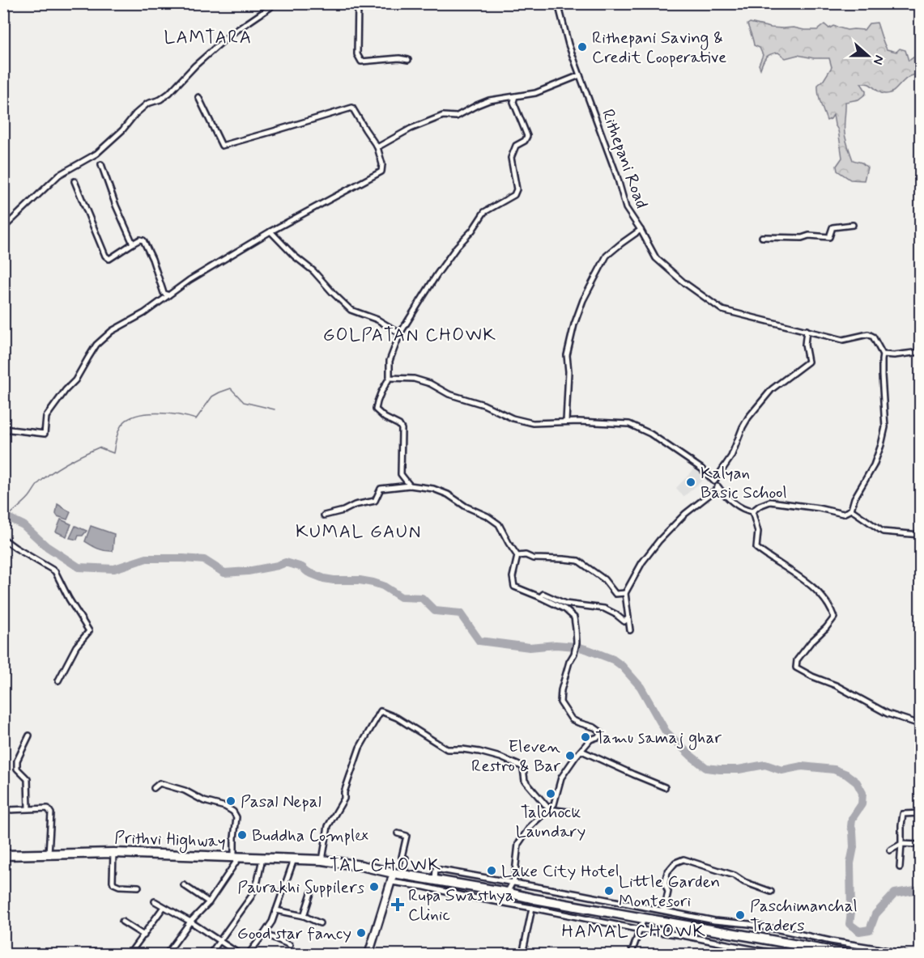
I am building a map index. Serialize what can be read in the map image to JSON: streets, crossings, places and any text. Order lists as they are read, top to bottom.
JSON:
{
  "streets": {
    "highway": ["Prithvi Highway"],
    "street": ["Rithepani Road"]
  },
  "districts": [
    "LAMTARA",
    "GOLPATAN CHOWK",
    "KUMAL GAUN",
    "TAL CHOWK",
    "HAMAL CHOWK"
  ],
  "places": {
    "other": [
      "Rithepani Saving & Credit Cooperative",
      "Kalyan Basic School",
      "Tamu samaj ghar",
      "Eleven Restro & Bar",
      "Talchock Laundary",
      "Pasal Nepal",
      "Buddha Complex",
      "Lake City Hotel",
      "Paurakhi Suppilers",
      "Little Garden Montesori",
      "Paschimanchal Traders",
      "Good star fancy"
    ],
    "health": ["Rupa Swasthya Clinic"]
  },
  "north": "right"
}
